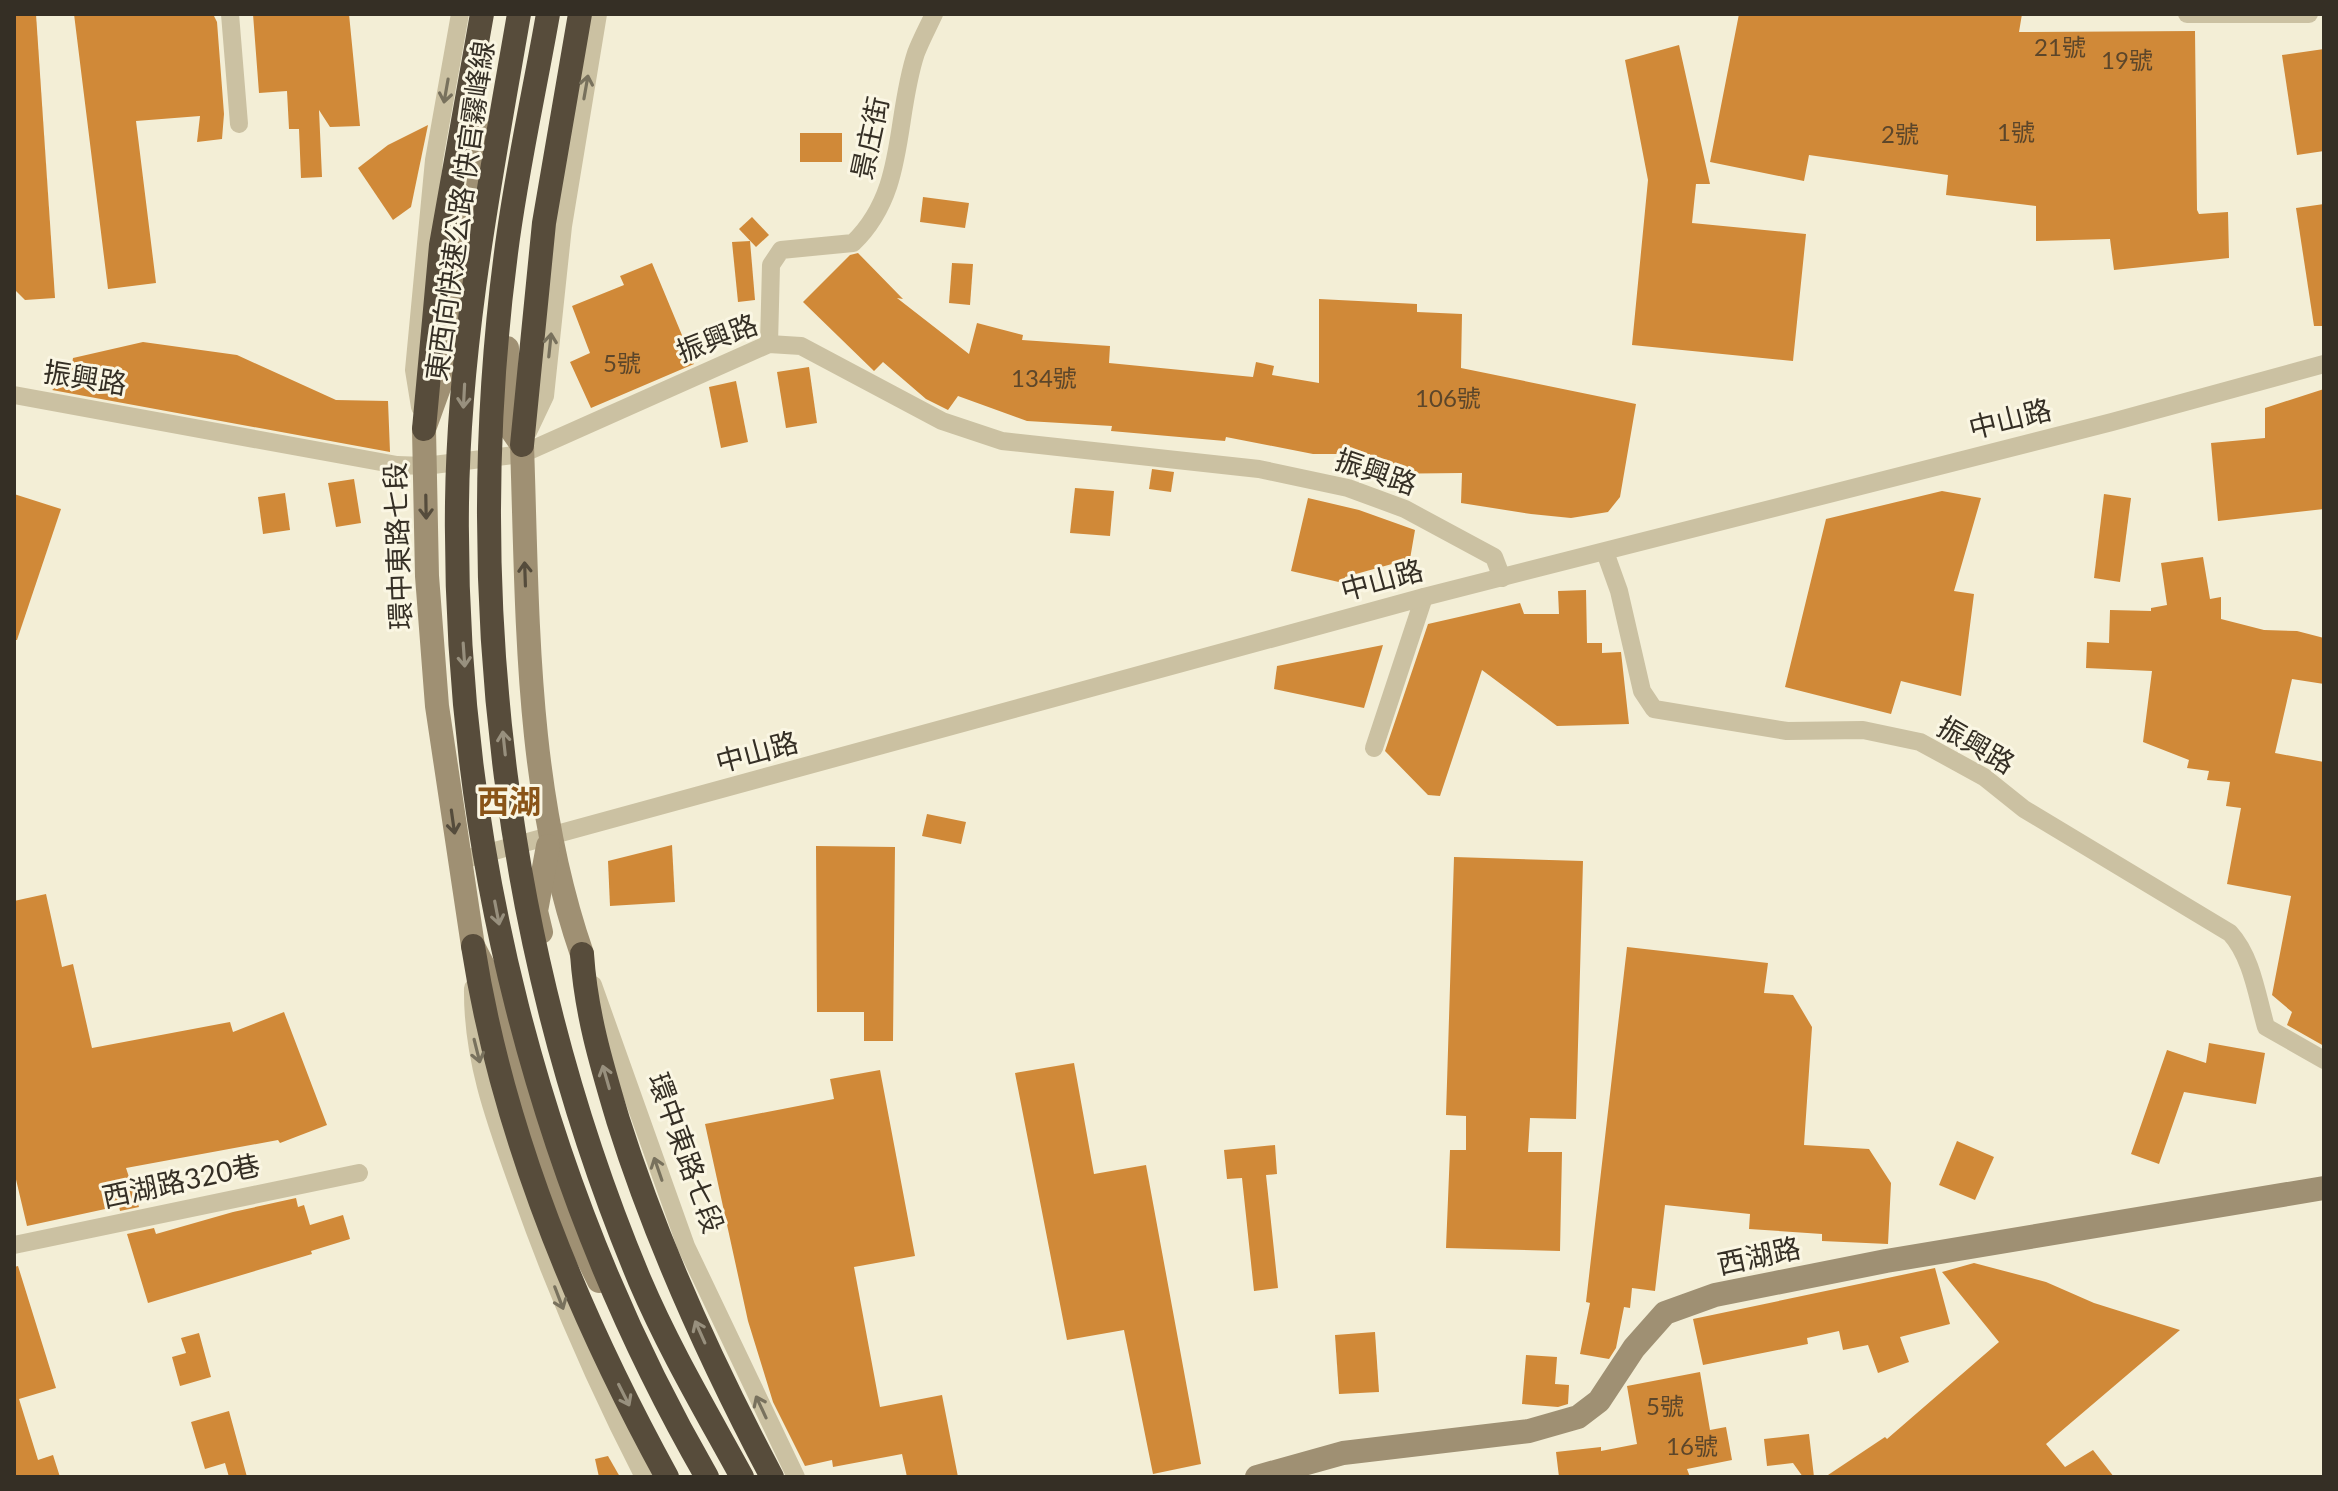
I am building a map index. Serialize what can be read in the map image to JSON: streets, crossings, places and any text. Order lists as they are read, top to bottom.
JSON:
{
  "streets": {
    "highway": ["東西向快速公路 快官霧峰線"],
    "street": [
      "景庄街",
      "振興路",
      "中山路",
      "環中東路七段",
      "西湖路320巷",
      "西湖路"
    ]
  },
  "crossings": [
    ["景庄街", "振興路"],
    ["振興路", "中山路"],
    ["振興路", "環中東路七段"],
    ["中山路", "環中東路七段"]
  ],
  "districts": ["西湖"],
  "house_numbers": [
    "21號",
    "19號",
    "1號",
    "2號",
    "5號",
    "134號",
    "106號",
    "5號",
    "16號"
  ]
}
